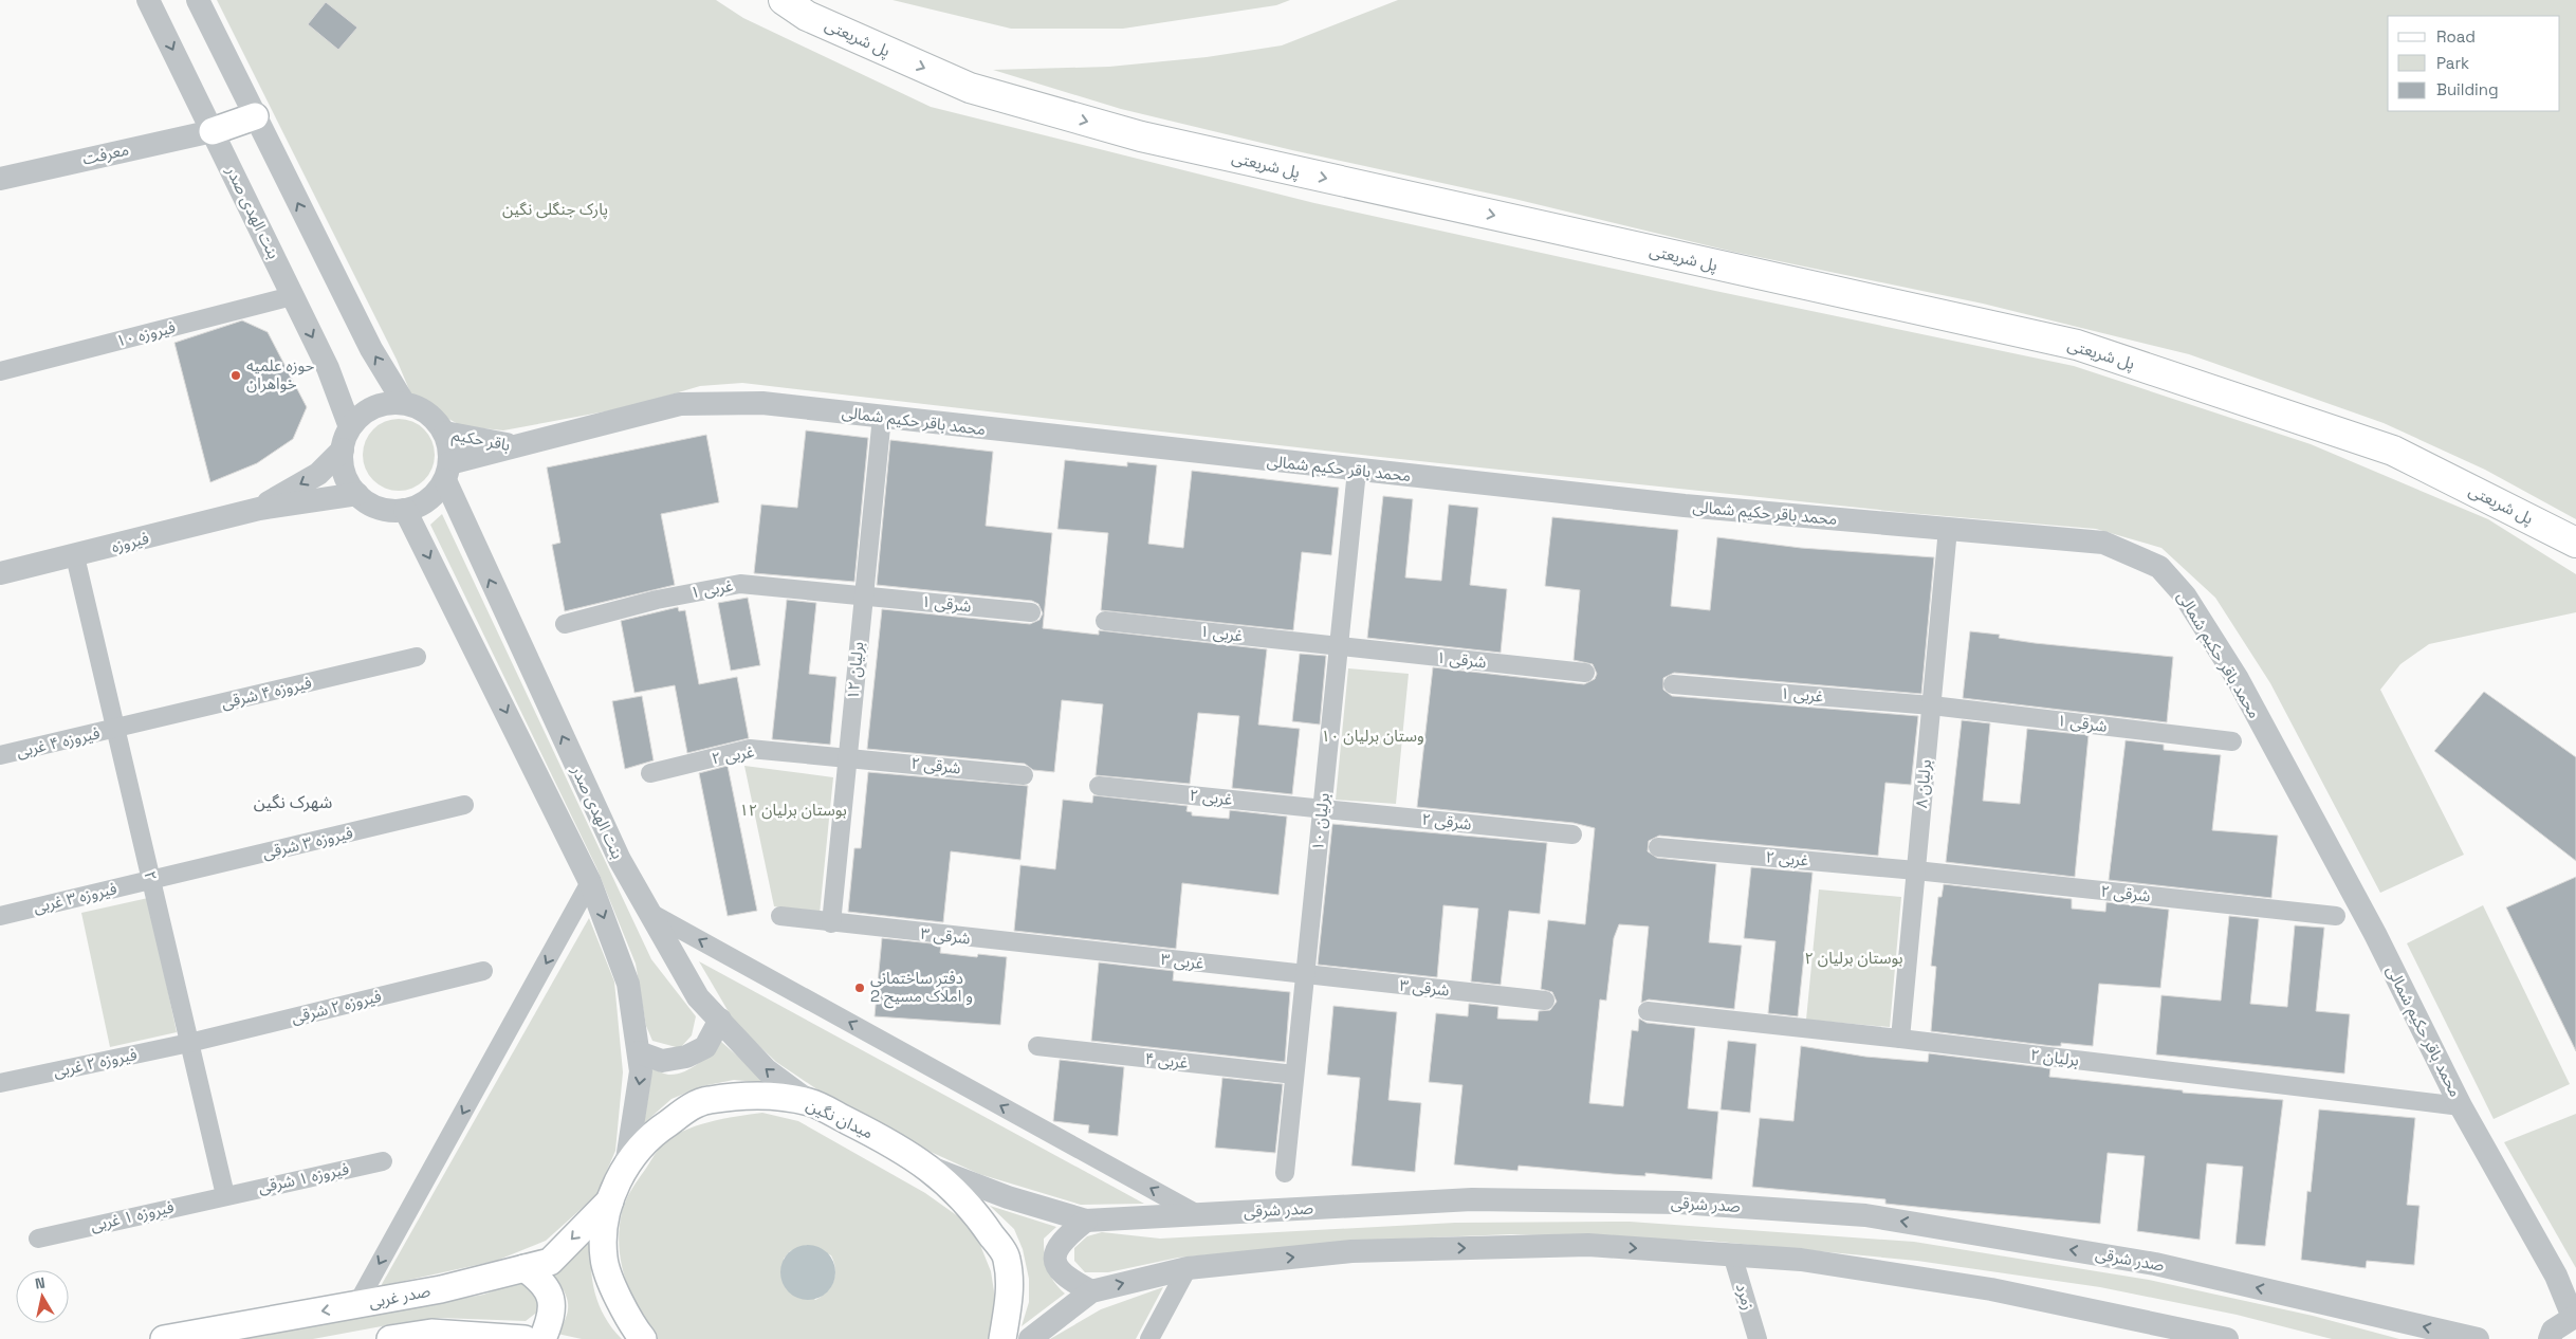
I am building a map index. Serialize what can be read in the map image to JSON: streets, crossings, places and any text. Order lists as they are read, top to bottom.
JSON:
{
  "streets": {
    "main road": ["پل شریعتی", "میدان نگین", "صدر غربی"],
    "street": [
      "معرفت",
      "بنت الهدی صدر",
      "فیروزه ۱۰",
      "محمد باقر حکیم شمالی",
      "باقر حکیم",
      "فیروزه",
      "۱ غربی",
      "۱ شرقی",
      "برلیان ۱۲",
      "فیروزه ۴ شرقی",
      "فیروزه ۴ غربی",
      "۲ غربی",
      "۲ شرقی",
      "برلیان ۸",
      "برلیان ۱۰",
      "فیروزه ۳ شرقی",
      "۲",
      "فیروزه ۳ غربی",
      "۳ شرقی",
      "۳ غربی",
      "فیروزه ۲ شرقی",
      "برلیان ۲",
      "۴ غربی",
      "فیروزه ۲ غربی",
      "فیروزه ۱ شرقی",
      "صدر شرقی",
      "فیروزه ۱ غربی",
      "زمرد"
    ]
  },
  "crossings": [
    ["معرفت", "بنت الهدی صدر"],
    ["بنت الهدی صدر", "فیروزه ۱۰"],
    ["بنت الهدی صدر", "باقر حکیم"],
    ["بنت الهدی صدر", "میدان نگین"],
    ["محمد باقر حکیم شمالی", "باقر حکیم"],
    ["محمد باقر حکیم شمالی", "برلیان ۱۲"],
    ["محمد باقر حکیم شمالی", "برلیان ۸"],
    ["محمد باقر حکیم شمالی", "برلیان ۱۰"],
    ["محمد باقر حکیم شمالی", "برلیان ۲"],
    ["فیروزه", "۲"],
    ["۱ غربی", "۱ شرقی"],
    ["۱ غربی", "برلیان ۱۲"],
    ["۱ غربی", "برلیان ۸"],
    ["۱ غربی", "برلیان ۱۰"],
    ["۱ شرقی", "برلیان ۱۲"],
    ["۱ شرقی", "برلیان ۸"],
    ["۱ شرقی", "برلیان ۱۰"],
    ["برلیان ۱۲", "۲ غربی"],
    ["برلیان ۱۲", "۲ شرقی"],
    ["برلیان ۱۲", "۳ شرقی"],
    ["فیروزه ۴ شرقی", "فیروزه ۴ غربی"],
    ["فیروزه ۴ شرقی", "۲"],
    ["فیروزه ۴ غربی", "۲"],
    ["۲ غربی", "۲ شرقی"],
    ["۲ غربی", "برلیان ۸"],
    ["۲ غربی", "برلیان ۱۰"],
    ["۲ شرقی", "برلیان ۸"],
    ["۲ شرقی", "برلیان ۱۰"],
    ["برلیان ۸", "برلیان ۲"],
    ["برلیان ۱۰", "۳ شرقی"],
    ["برلیان ۱۰", "۳ غربی"],
    ["برلیان ۱۰", "۴ غربی"],
    ["فیروزه ۳ شرقی", "۲"],
    ["فیروزه ۳ شرقی", "فیروزه ۳ غربی"],
    ["۲", "فیروزه ۳ غربی"],
    ["۲", "فیروزه ۲ شرقی"],
    ["۲", "فیروزه ۲ غربی"],
    ["۲", "فیروزه ۱ شرقی"],
    ["۲", "فیروزه ۱ غربی"],
    ["۳ شرقی", "۳ غربی"],
    ["فیروزه ۲ شرقی", "فیروزه ۲ غربی"],
    ["میدان نگین", "صدر شرقی"],
    ["میدان نگین", "صدر غربی"],
    ["فیروزه ۱ شرقی", "فیروزه ۱ غربی"]
  ],
  "one_way": ["پل شریعتی", "صدر غربی"],
  "districts": ["شهرک نگین"],
  "parks": [
    "پارک جنگلی نگین",
    "وستان برلیان ۱۰",
    "بوستان برلیان ۱۲",
    "بوستان برلیان ۲"
  ],
  "places": ["حوزه علمیه خواهران", "دفتر ساختمانی و املاک مسیح 2"],
  "legend": ["Road", "Park", "Building"],
  "north": "top"
}
